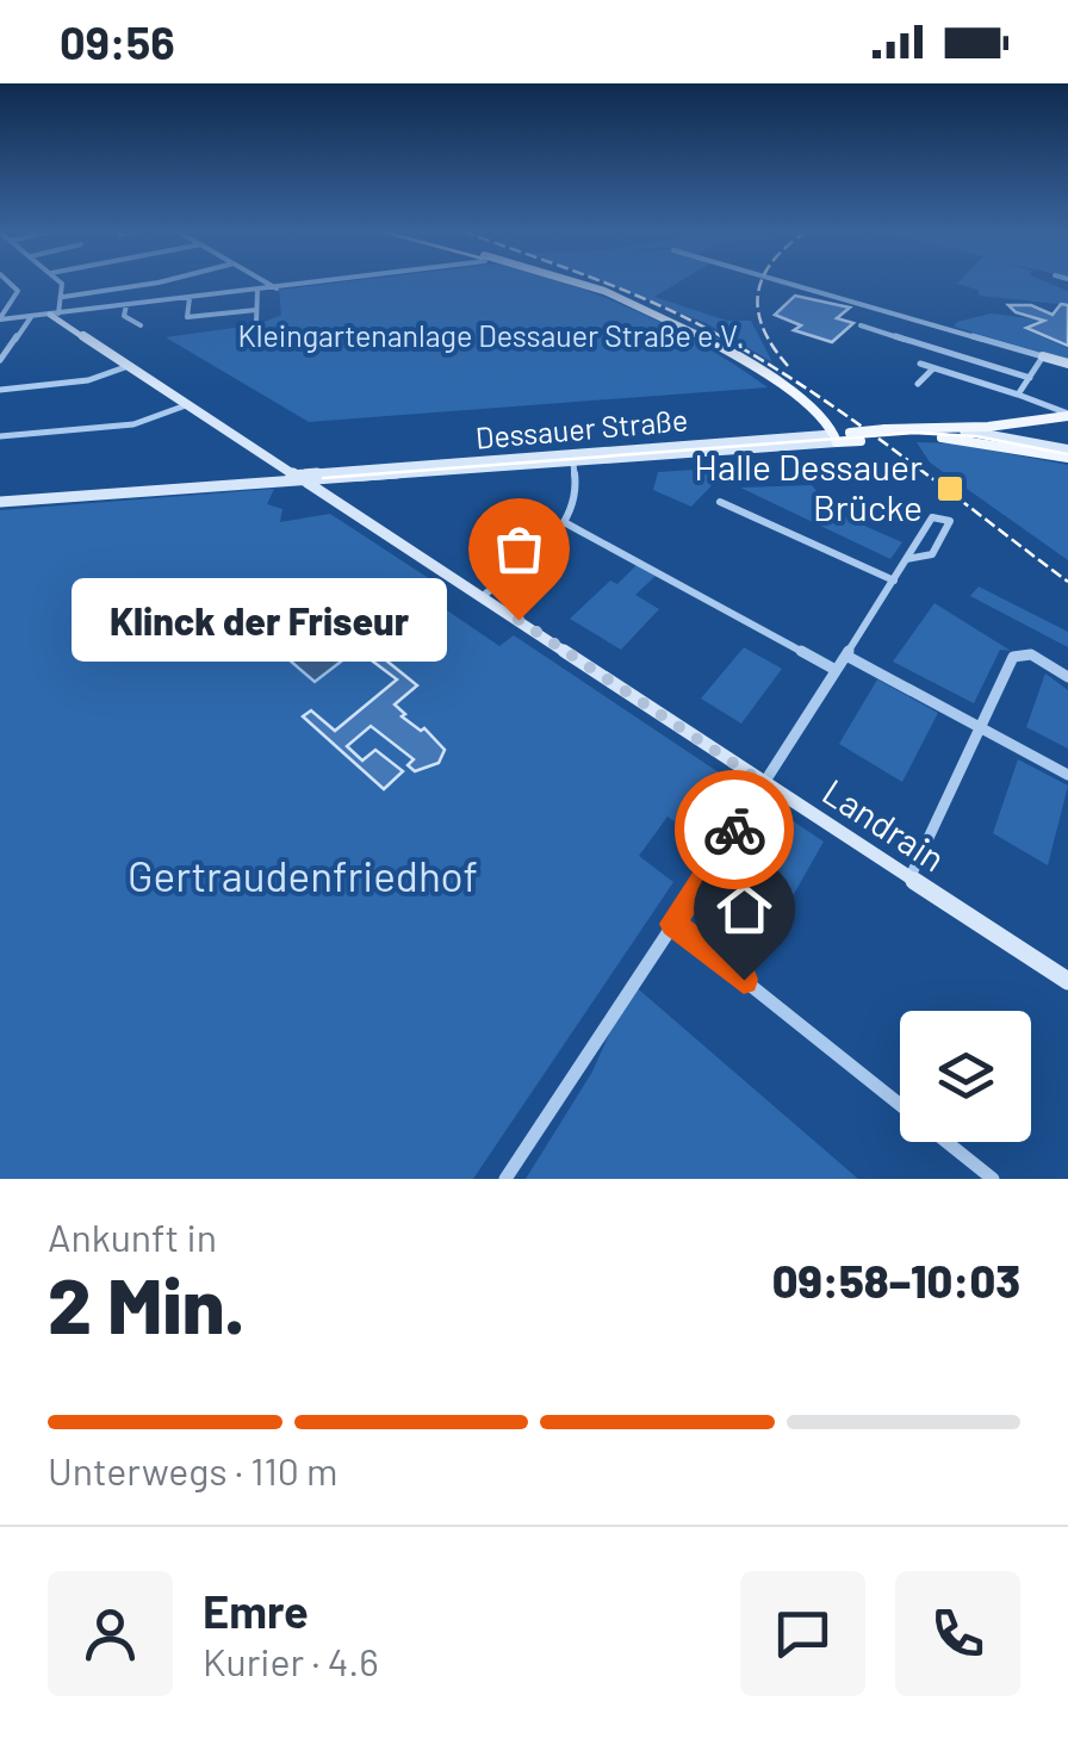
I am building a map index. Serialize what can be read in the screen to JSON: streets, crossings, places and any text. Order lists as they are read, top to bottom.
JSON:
{
  "streets": {
    "main road": ["Dessauer Straße", "Landrain"]
  },
  "crossings": [
    ["Dessauer Straße", "Landrain"]
  ],
  "parks": ["Kleingartenanlage Dessauer Straße e.V.", "Gertraudenfriedhof"],
  "places": {
    "transit": ["Halle Dessauer Brücke"],
    "other": ["Klinck der Friseur"]
  },
  "page": {
    "status": "09:56",
    "bubble": "Klinck der Friseur",
    "heading": ["2 Min.", "Ankunft in", "09:58–10:03"],
    "panel": ["Emre", "Kurier · 4.6"],
    "bar": "Unterwegs · 110 m"
  }
}
